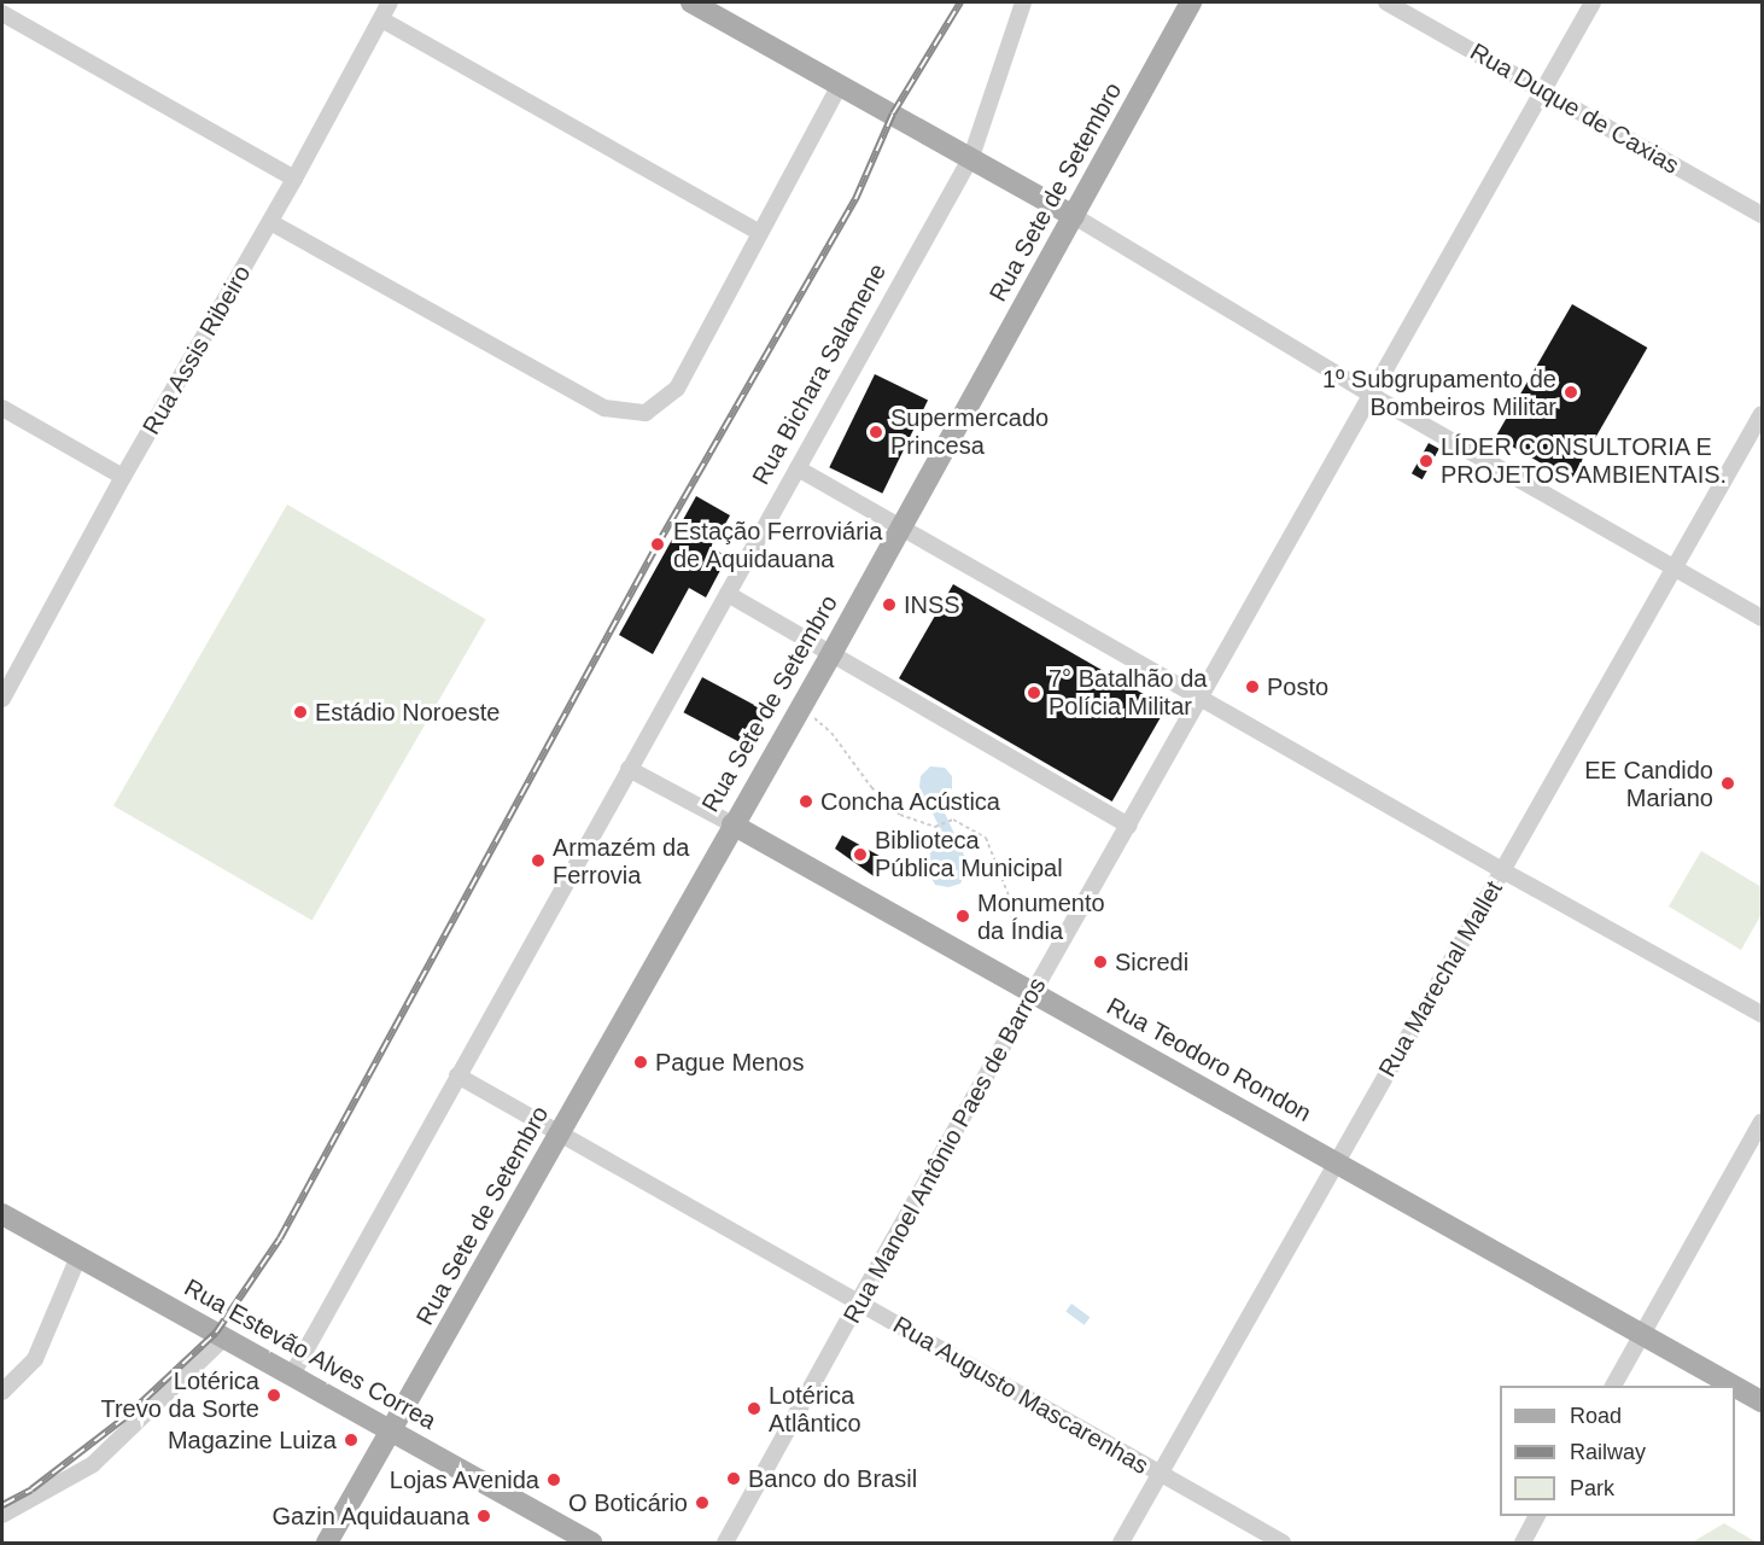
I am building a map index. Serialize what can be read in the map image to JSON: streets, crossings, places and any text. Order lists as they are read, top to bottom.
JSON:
{
  "streets": {
    "main road": ["Rua Sete de Setembro", "Rua Teodoro Rondon", "Rua Estevão Alves Correa"],
    "street": [
      "Rua Duque de Caxias",
      "Rua Assis Ribeiro",
      "Rua Bichara Salamene",
      "Rua Marechal Mallet",
      "Rua Manoel Antônio Paes de Barros",
      "Rua Augusto Mascarenhas"
    ]
  },
  "crossings": [
    ["Rua Duque de Caxias", "Rua Manoel Antônio Paes de Barros"],
    ["Rua Sete de Setembro", "Rua Teodoro Rondon"],
    ["Rua Sete de Setembro", "Rua Estevão Alves Correa"],
    ["Rua Sete de Setembro", "Rua Augusto Mascarenhas"],
    ["Rua Bichara Salamene", "Rua Teodoro Rondon"],
    ["Rua Bichara Salamene", "Rua Estevão Alves Correa"],
    ["Rua Bichara Salamene", "Rua Augusto Mascarenhas"],
    ["Rua Marechal Mallet", "Rua Teodoro Rondon"],
    ["Rua Marechal Mallet", "Rua Augusto Mascarenhas"],
    ["Rua Teodoro Rondon", "Rua Manoel Antônio Paes de Barros"],
    ["Rua Manoel Antônio Paes de Barros", "Rua Augusto Mascarenhas"]
  ],
  "places": [
    "1º Subgrupamento de Bombeiros Militar",
    "Supermercado Princesa",
    "LÍDER CONSULTORIA E PROJETOS AMBIENTAIS.",
    "Estação Ferroviária de Aquidauana",
    "INSS",
    "Posto",
    "7° Batalhão da Polícia Militar",
    "Estádio Noroeste",
    "EE Candido Mariano",
    "Concha Acústica",
    "Biblioteca Pública Municipal",
    "Armazém da Ferrovia",
    "Monumento da Índia",
    "Sicredi",
    "Pague Menos",
    "Lotérica Trevo da Sorte",
    "Lotérica Atlântico",
    "Magazine Luiza",
    "Banco do Brasil",
    "Lojas Avenida",
    "O Boticário",
    "Gazin Aquidauana"
  ],
  "legend": ["Road", "Railway", "Park"]
}
